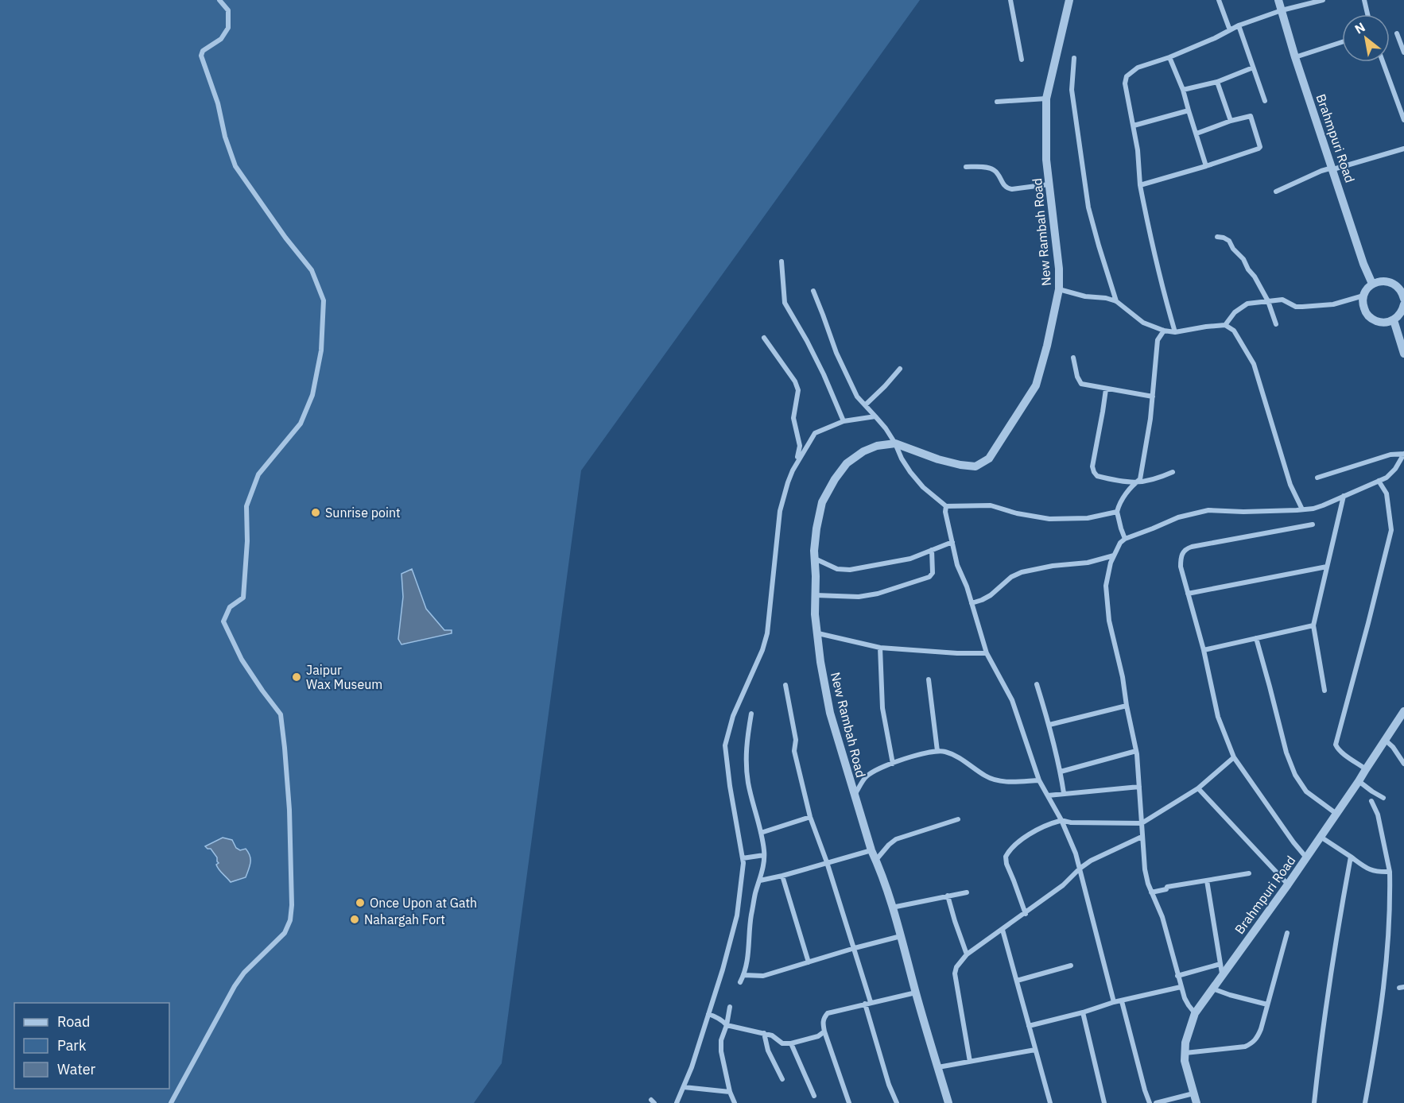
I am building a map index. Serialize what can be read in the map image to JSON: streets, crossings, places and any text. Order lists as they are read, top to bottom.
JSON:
{
  "streets": {
    "street": ["Brahmpuri Road", "New Rambah Road"]
  },
  "places": [
    "Sunrise point",
    "Jaipur Wax Museum",
    "Once Upon at Gath",
    "Nahargah Fort"
  ],
  "legend": ["Road", "Park", "Water"],
  "north": "top left"
}
